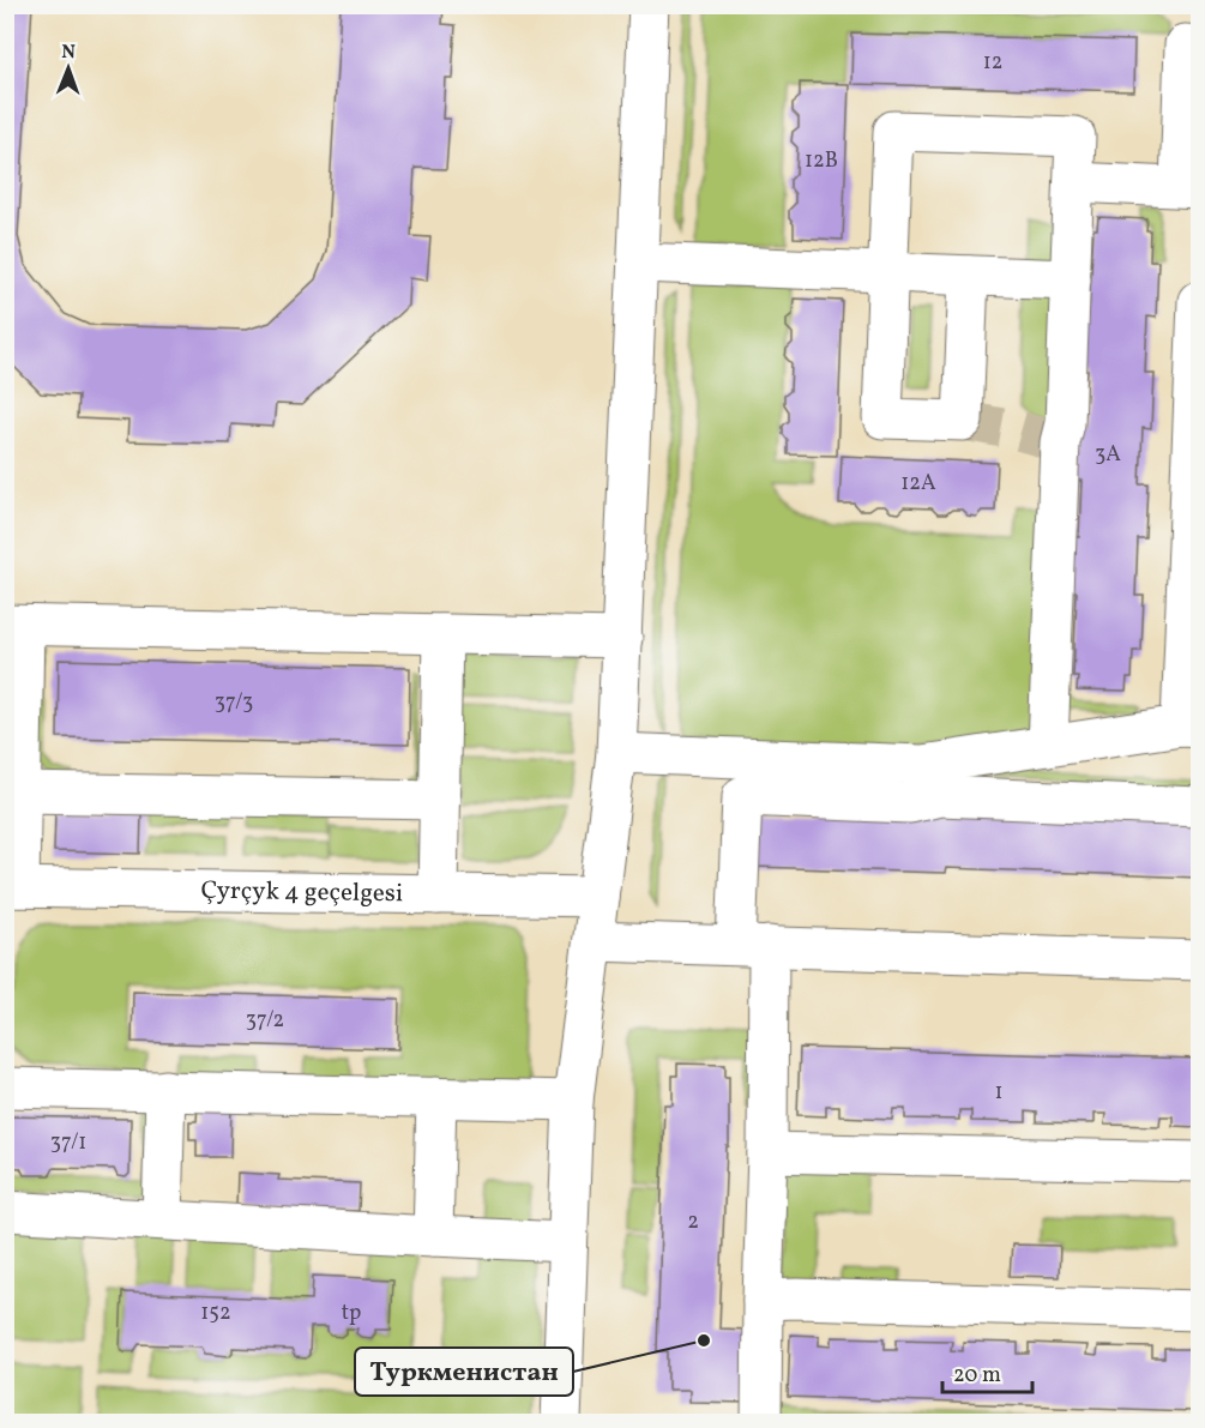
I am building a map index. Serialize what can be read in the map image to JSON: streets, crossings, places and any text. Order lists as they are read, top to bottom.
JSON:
{
  "streets": {
    "street": ["Çyrçyk 4 geçelgesi"]
  },
  "places": ["Туркменистан"],
  "house_numbers": [
    "12",
    "12B",
    "3A",
    "12A",
    "37/3",
    "37/2",
    "1",
    "37/1",
    "2",
    "152",
    "tp"
  ],
  "scale_bar": "20 m",
  "north": "top"
}
